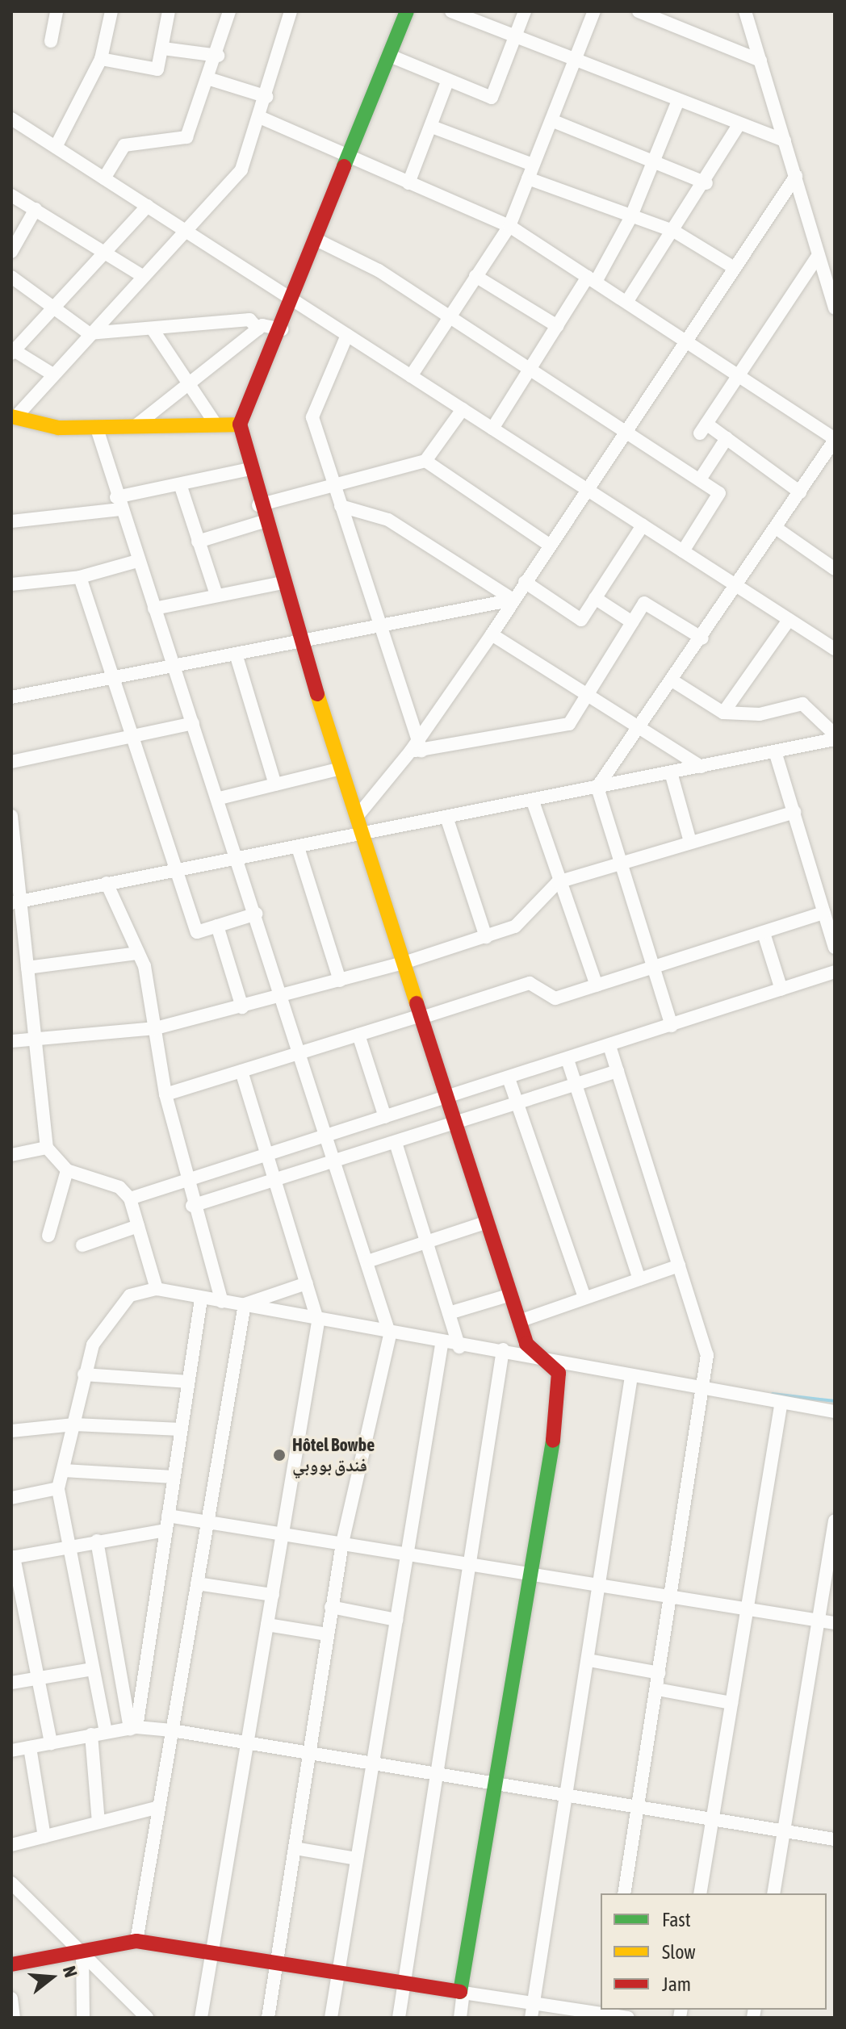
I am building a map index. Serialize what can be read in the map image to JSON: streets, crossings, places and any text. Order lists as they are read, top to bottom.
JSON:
{
  "places": ["Hôtel Bowbe فندق بووبي"],
  "legend": ["Fast", "Slow", "Jam"],
  "north": "right"
}
